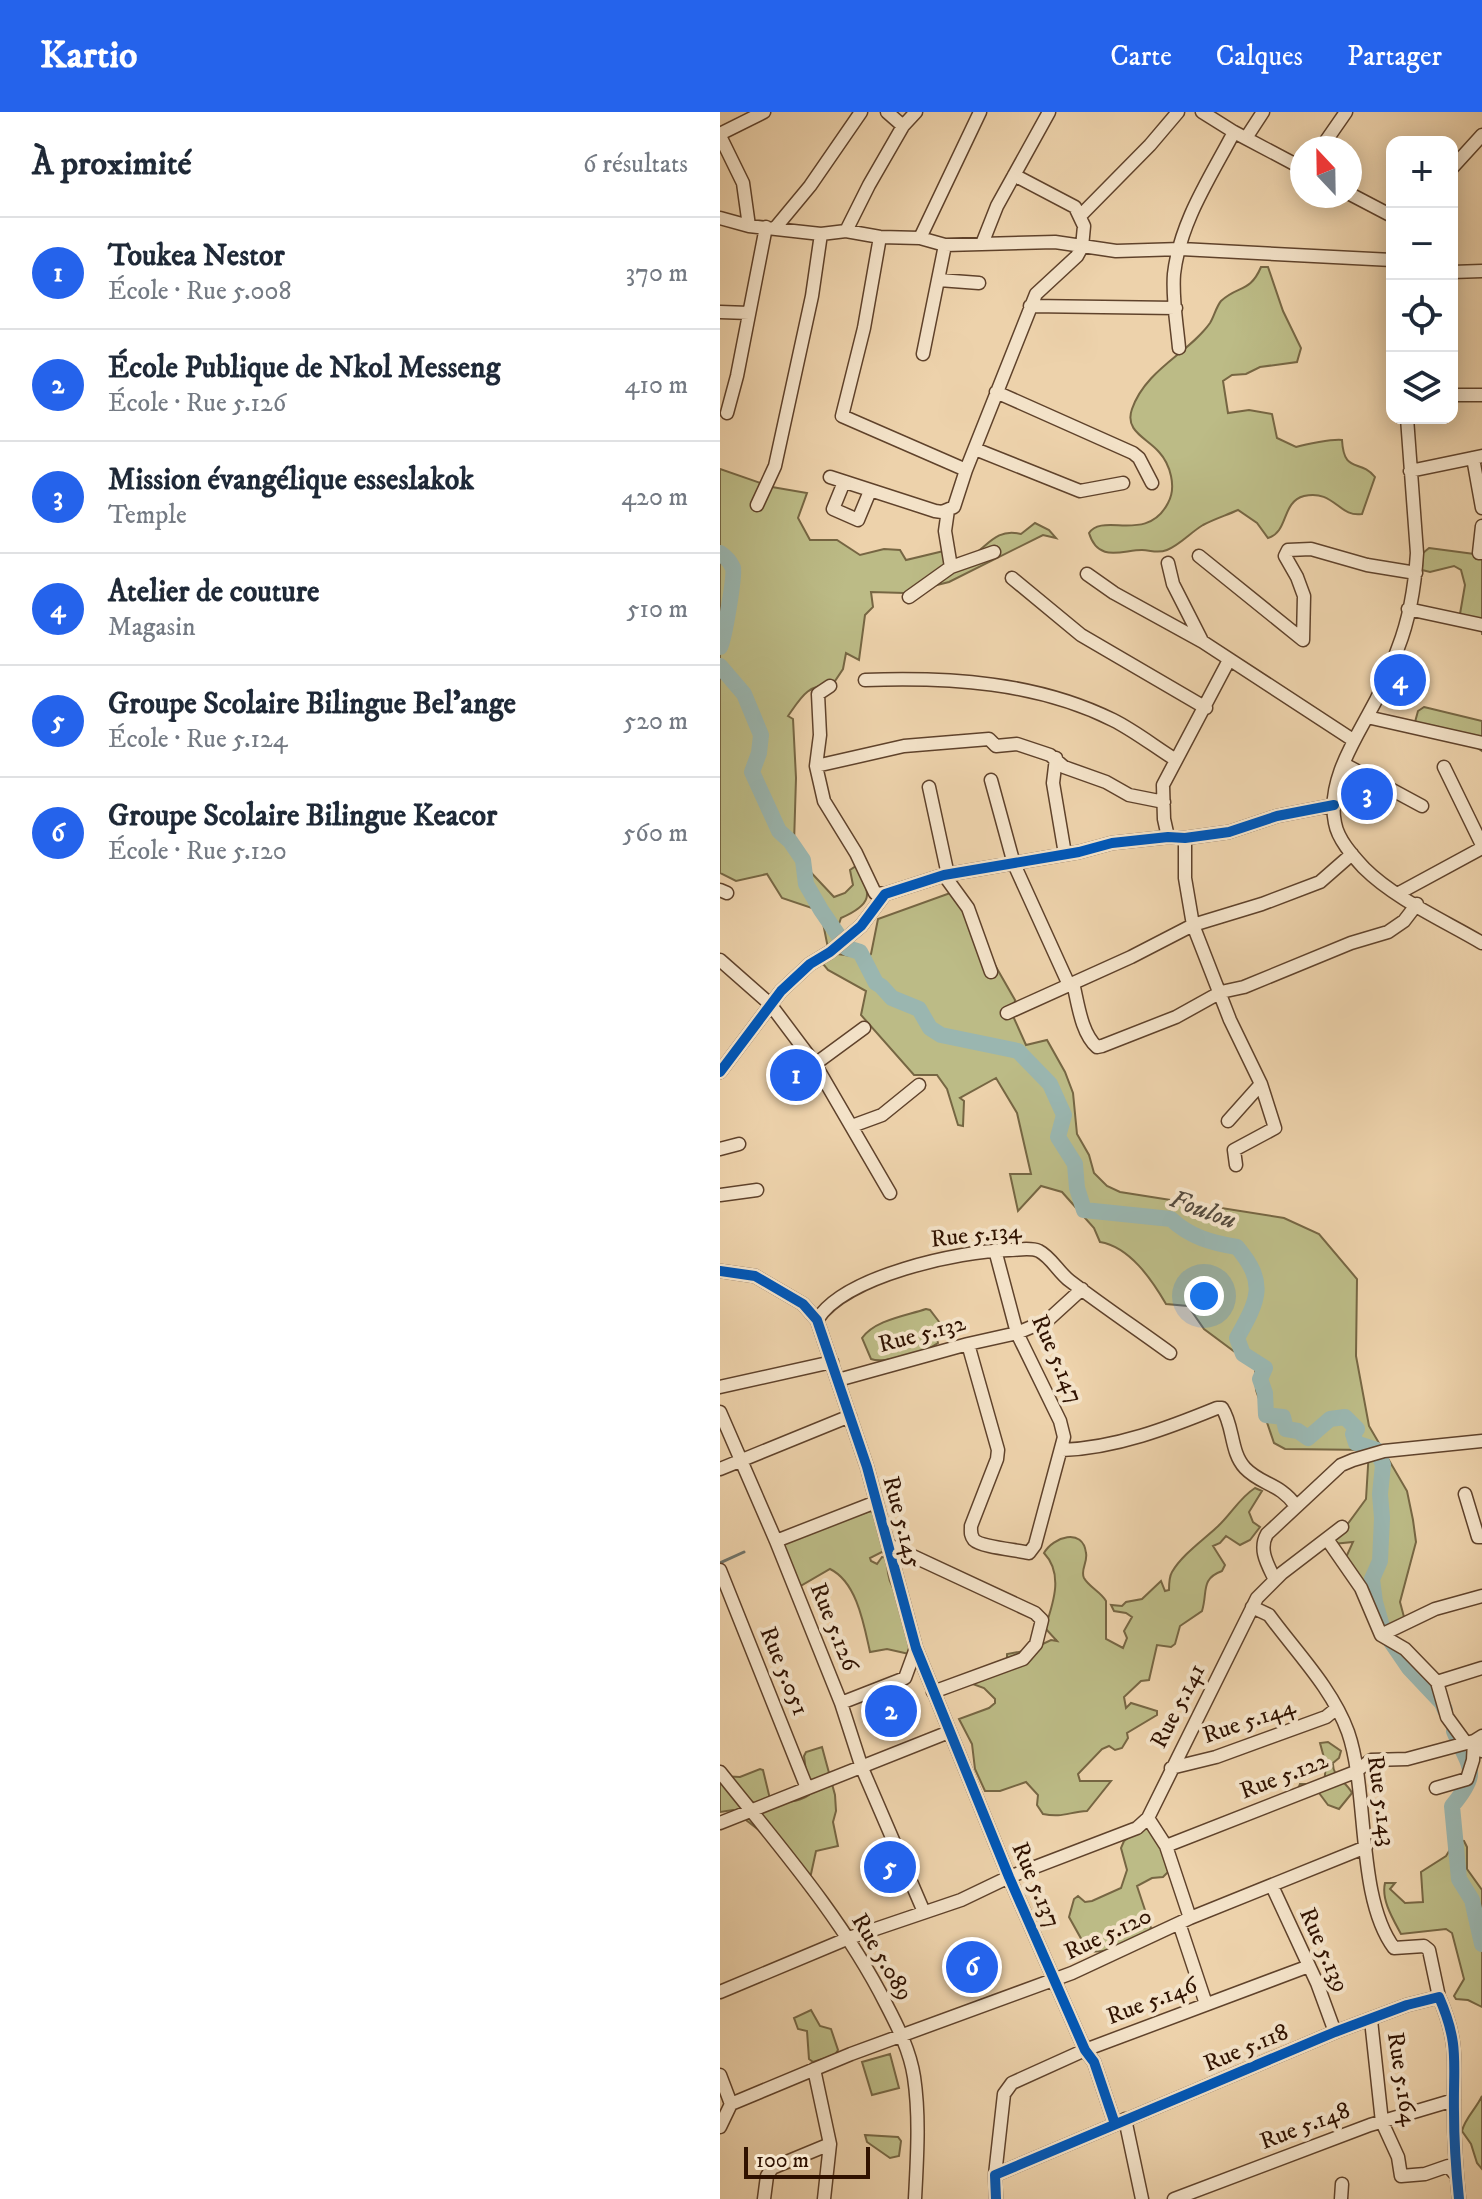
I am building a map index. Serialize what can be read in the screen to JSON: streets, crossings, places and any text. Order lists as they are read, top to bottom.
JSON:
{
  "streets": {
    "street": [
      "Rue 5.134",
      "Rue 5.132",
      "Rue 5.147",
      "Rue 5.145",
      "Rue 5.126",
      "Rue 5.051",
      "Rue 5.141",
      "Rue 5.144",
      "Rue 5.122",
      "Rue 5.143",
      "Rue 5.137",
      "Rue 5.120",
      "Rue 5.139",
      "Rue 5.089",
      "Rue 5.146",
      "Rue 5.118",
      "Rue 5.164",
      "Rue 5.148"
    ]
  },
  "crossings": [
    ["Rue 5.134", "Rue 5.132"],
    ["Rue 5.134", "Rue 5.147"],
    ["Rue 5.134", "Rue 5.145"],
    ["Rue 5.132", "Rue 5.147"],
    ["Rue 5.132", "Rue 5.145"],
    ["Rue 5.145", "Rue 5.137"],
    ["Rue 5.141", "Rue 5.144"],
    ["Rue 5.141", "Rue 5.143"],
    ["Rue 5.144", "Rue 5.143"],
    ["Rue 5.122", "Rue 5.143"],
    ["Rue 5.143", "Rue 5.120"],
    ["Rue 5.143", "Rue 5.118"],
    ["Rue 5.137", "Rue 5.120"],
    ["Rue 5.137", "Rue 5.146"],
    ["Rue 5.137", "Rue 5.118"],
    ["Rue 5.120", "Rue 5.139"],
    ["Rue 5.120", "Rue 5.089"],
    ["Rue 5.139", "Rue 5.146"],
    ["Rue 5.139", "Rue 5.118"],
    ["Rue 5.146", "Rue 5.118"],
    ["Rue 5.118", "Rue 5.164"],
    ["Rue 5.164", "Rue 5.148"]
  ],
  "water": ["Foulou"],
  "scale_bar": "100 m",
  "north": "top",
  "page": {
    "header": "Kartio",
    "nav": ["Carte", "Calques", "Partager"],
    "heading": ["À proximité", "6 résultats"],
    "map_buttons": ["+", "−"],
    "list": [
      {
        "mark": "1",
        "name": "Toukea Nestor",
        "note": "École · Rue 5.008",
        "value": "370 m"
      },
      {
        "mark": "2",
        "name": "École Publique de Nkol Messeng",
        "note": "École · Rue 5.126",
        "value": "410 m"
      },
      {
        "mark": "3",
        "name": "Mission évangélique esseslakok",
        "note": "Temple",
        "value": "420 m"
      },
      {
        "mark": "4",
        "name": "Atelier de couture",
        "note": "Magasin",
        "value": "510 m"
      },
      {
        "mark": "5",
        "name": "Groupe Scolaire Bilingue Bel'ange",
        "note": "École · Rue 5.124",
        "value": "520 m"
      },
      {
        "mark": "6",
        "name": "Groupe Scolaire Bilingue Keacor",
        "note": "École · Rue 5.120",
        "value": "560 m"
      }
    ],
    "pins": [
      "4",
      "3",
      "1",
      "2",
      "5",
      "6"
    ],
    "scale": "100 m"
  }
}
